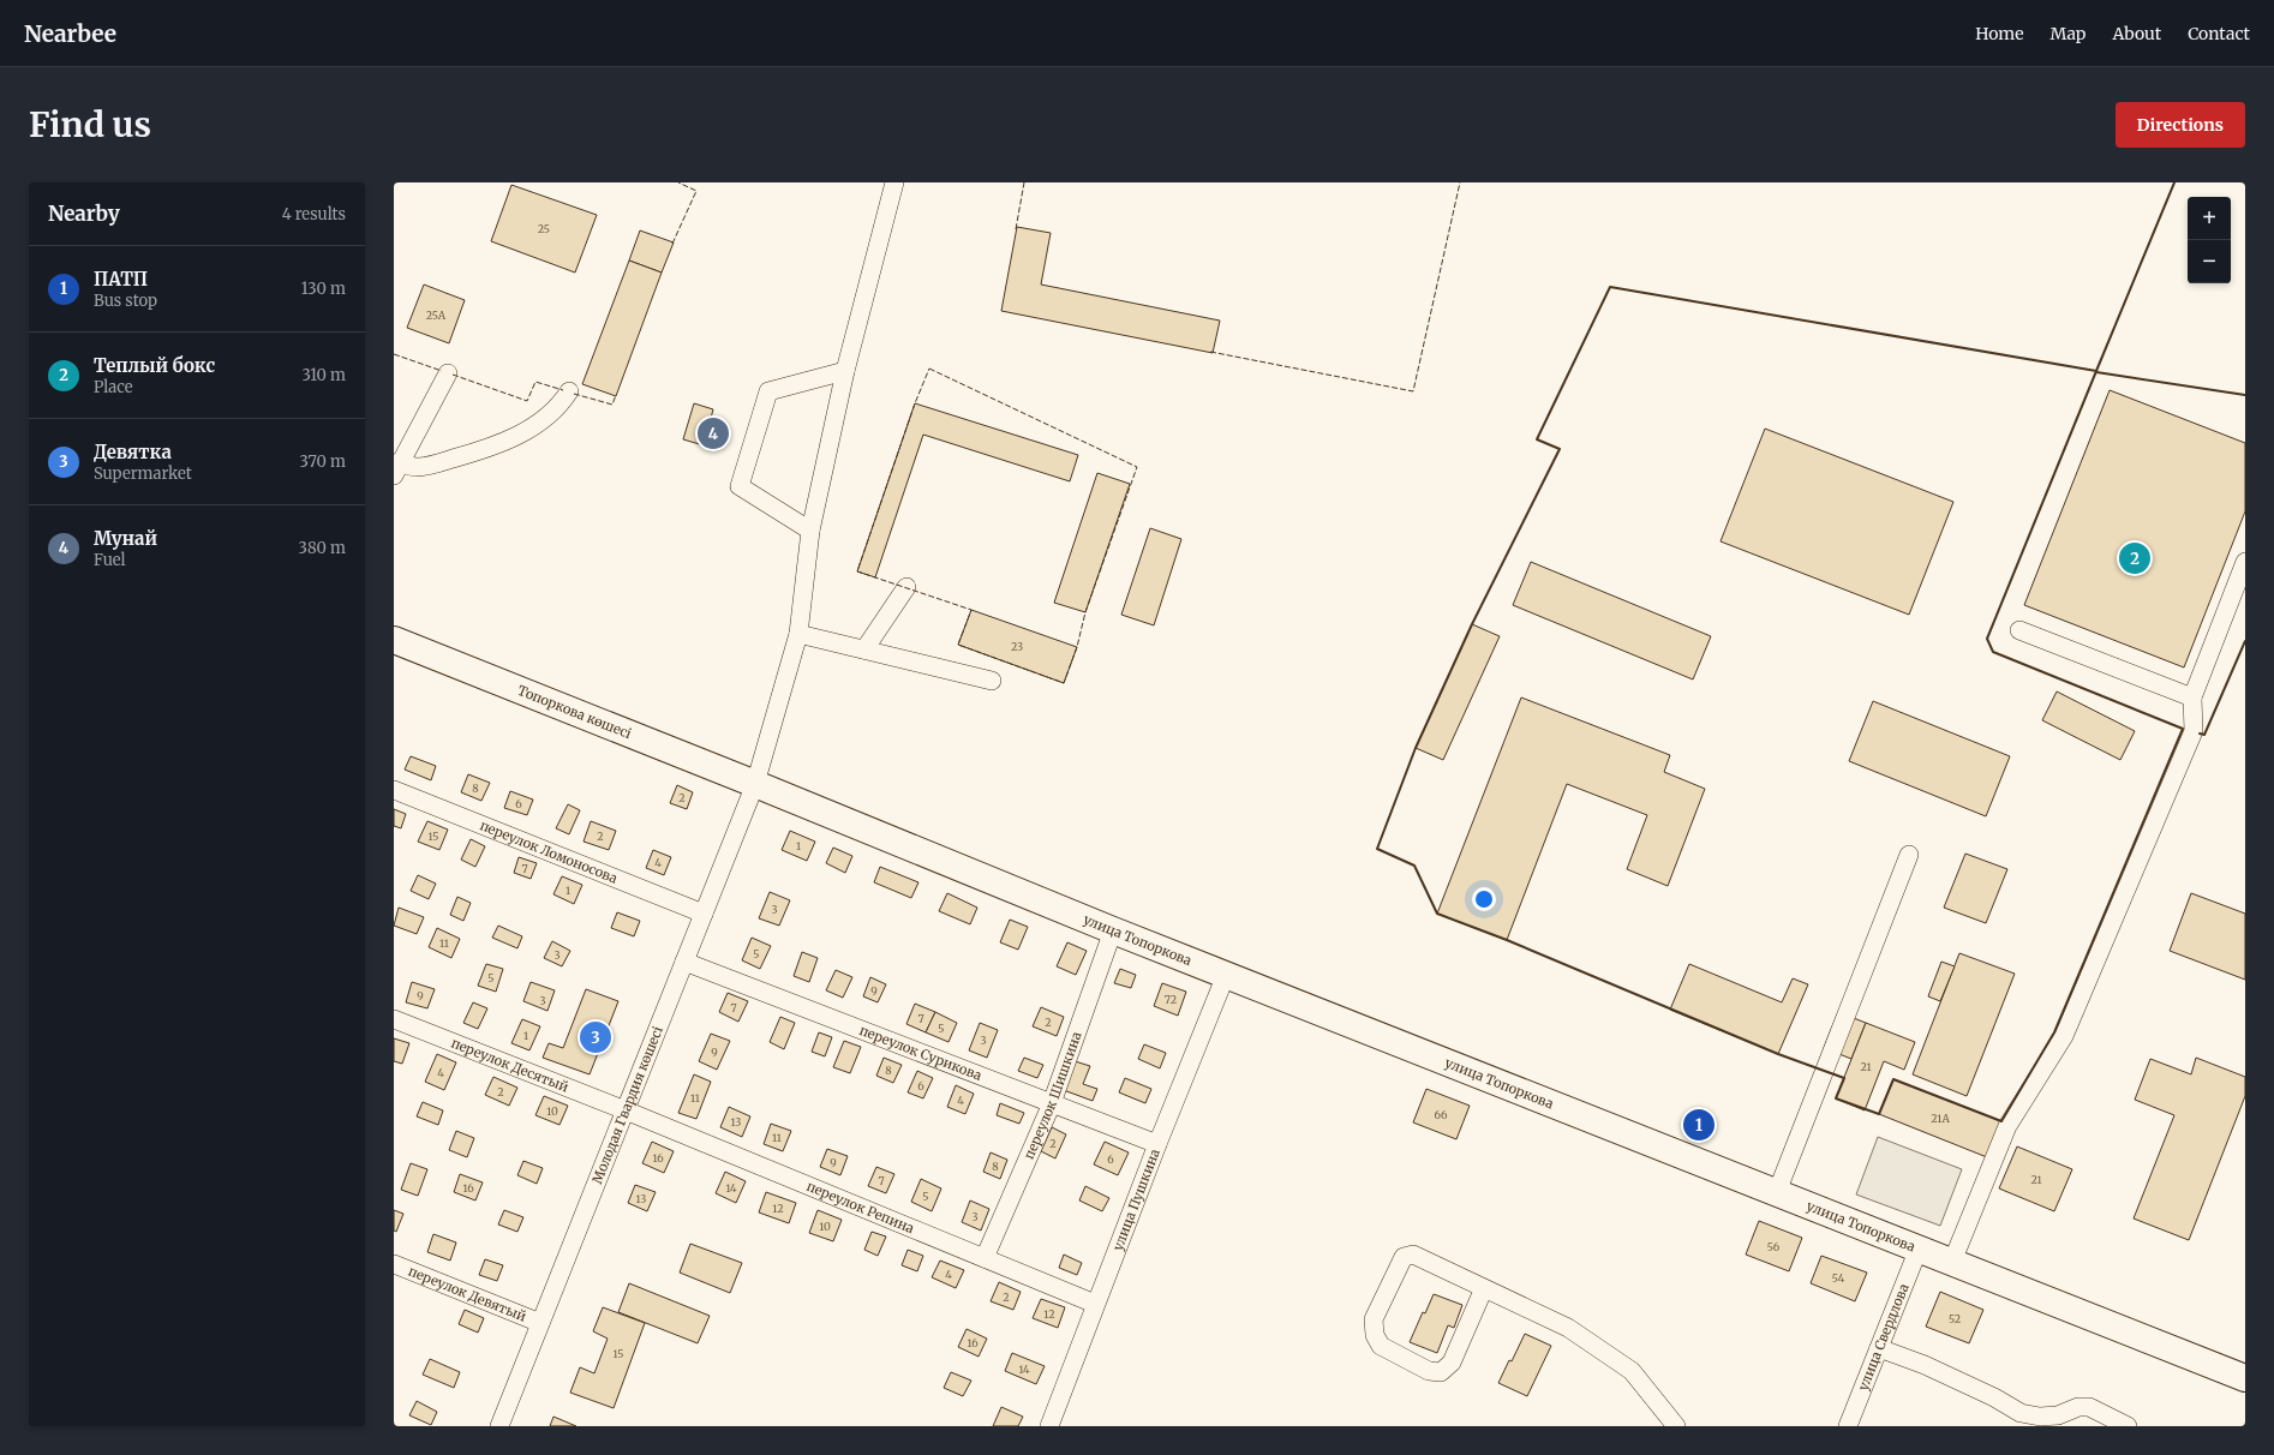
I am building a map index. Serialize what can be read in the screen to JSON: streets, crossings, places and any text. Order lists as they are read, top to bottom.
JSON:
{
  "streets": {
    "highway": ["Топоркова көшесі", "улица Топоркова"],
    "street": [
      "переулок Ломоносова",
      "переулок Сурикова",
      "переулок Десятый",
      "переулок Шишкина",
      "Молодая Гвардия көшесі",
      "улица Пушкина",
      "переулок Репина",
      "переулок Девятый",
      "улица Свердлова"
    ]
  },
  "crossings": [
    ["Топоркова көшесі", "улица Топоркова"],
    ["Топоркова көшесі", "Молодая Гвардия көшесі"],
    ["переулок Ломоносова", "Молодая Гвардия көшесі"],
    ["улица Топоркова", "переулок Шишкина"],
    ["улица Топоркова", "Молодая Гвардия көшесі"],
    ["улица Топоркова", "улица Пушкина"],
    ["улица Топоркова", "улица Свердлова"],
    ["переулок Сурикова", "переулок Шишкина"],
    ["переулок Сурикова", "Молодая Гвардия көшесі"],
    ["переулок Сурикова", "улица Пушкина"],
    ["переулок Десятый", "Молодая Гвардия көшесі"],
    ["переулок Десятый", "переулок Репина"],
    ["переулок Шишкина", "переулок Репина"],
    ["Молодая Гвардия көшесі", "переулок Репина"],
    ["Молодая Гвардия көшесі", "переулок Девятый"],
    ["улица Пушкина", "переулок Репина"]
  ],
  "house_numbers": [
    "25",
    "25А",
    "23",
    "8",
    "2",
    "6",
    "15",
    "2",
    "1",
    "4",
    "7",
    "1",
    "3",
    "11",
    "5",
    "3",
    "5",
    "9",
    "9",
    "72",
    "3",
    "7",
    "7",
    "2",
    "5",
    "1",
    "3",
    "9",
    "21",
    "8",
    "4",
    "6",
    "2",
    "11",
    "4",
    "10",
    "66",
    "21А",
    "13",
    "11",
    "2",
    "16",
    "6",
    "9",
    "8",
    "21",
    "7",
    "16",
    "14",
    "5",
    "13",
    "12",
    "3",
    "10",
    "56",
    "4",
    "54",
    "2",
    "12",
    "52",
    "16",
    "15",
    "14"
  ],
  "page": {
    "header": "Nearbee",
    "nav": [
      "Home",
      "Map",
      "About",
      "Contact"
    ],
    "buttons": "Directions",
    "title": "Find us",
    "heading": ["Nearby", "4 results"],
    "map_buttons": ["+", "−"],
    "list": [
      {
        "mark": "1",
        "name": "ПАТП",
        "note": "Bus stop",
        "value": "130 m"
      },
      {
        "mark": "2",
        "name": "Теплый бокс",
        "note": "Place",
        "value": "310 m"
      },
      {
        "mark": "3",
        "name": "Девятка",
        "note": "Supermarket",
        "value": "370 m"
      },
      {
        "mark": "4",
        "name": "Мунай",
        "note": "Fuel",
        "value": "380 m"
      }
    ],
    "pins": [
      "4",
      "2",
      "3",
      "1"
    ]
  }
}
